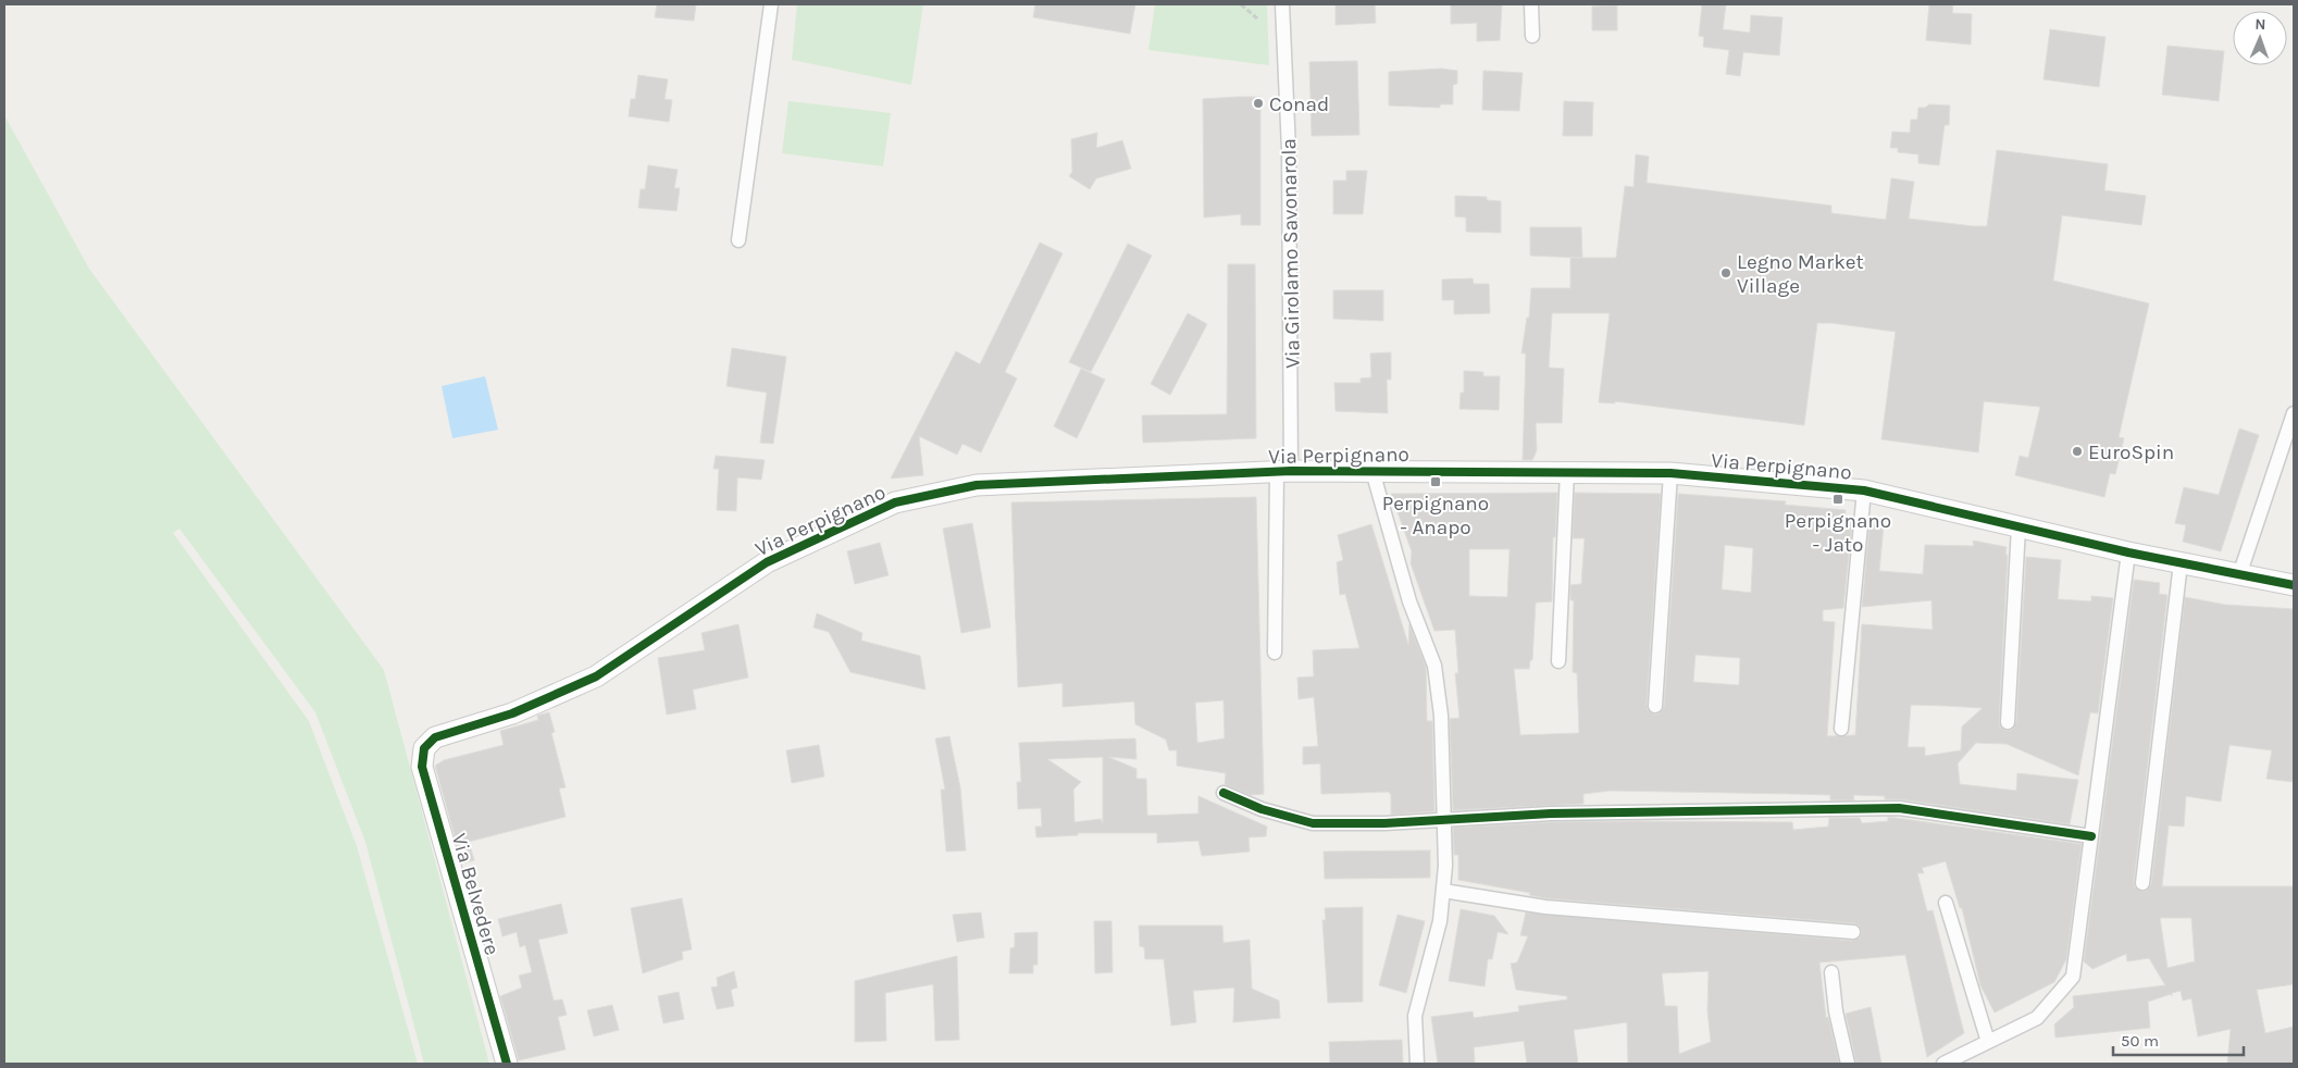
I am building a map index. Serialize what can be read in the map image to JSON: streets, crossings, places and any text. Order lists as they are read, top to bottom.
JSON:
{
  "streets": {
    "street": ["Via Girolamo Savonarola", "Via Perpignano", "Via Belvedere"]
  },
  "crossings": [
    ["Via Girolamo Savonarola", "Via Perpignano"],
    ["Via Perpignano", "Via Belvedere"]
  ],
  "places": {
    "other": ["Conad", "Legno Market Village", "EuroSpin"],
    "transit": ["Perpignano - Anapo", "Perpignano - Jato"]
  },
  "scale_bar": "50 m",
  "north": "top"
}
